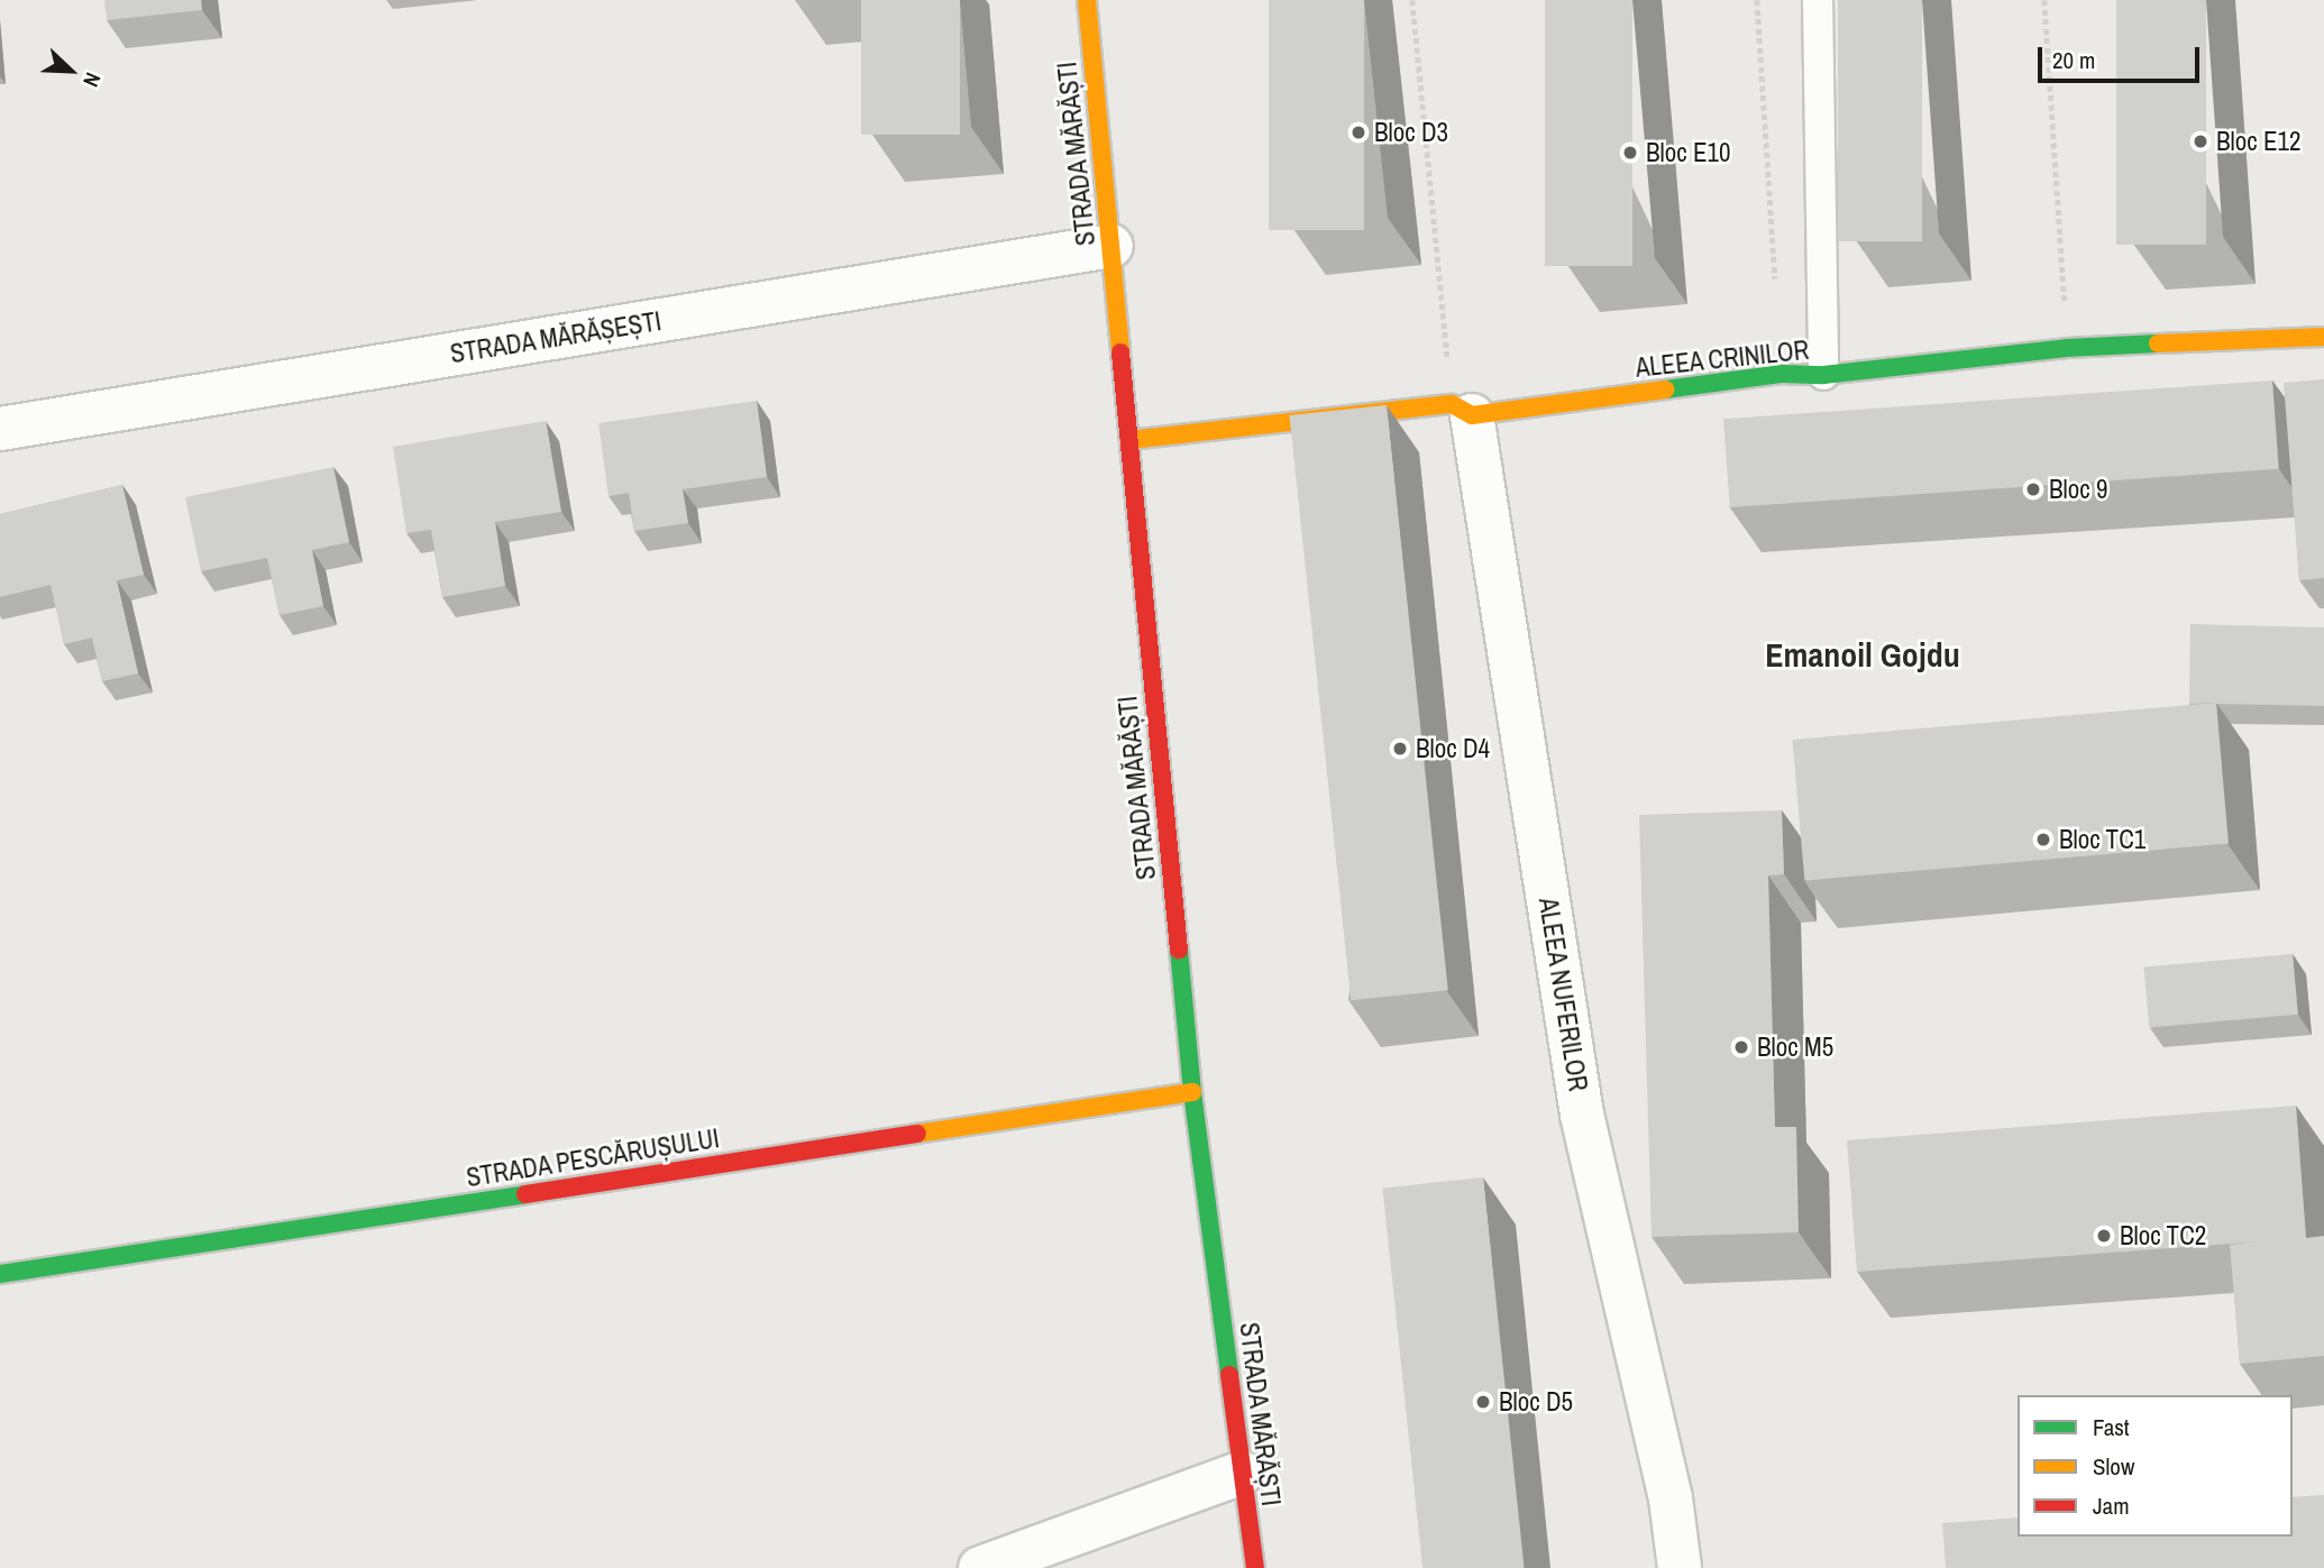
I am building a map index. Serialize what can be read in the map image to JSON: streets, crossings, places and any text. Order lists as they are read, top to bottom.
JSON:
{
  "streets": {
    "street": [
      "STRADA MĂRĂȘTI",
      "STRADA MĂRĂȘEȘTI",
      "ALEEA CRINILOR",
      "ALEEA NUFERILOR",
      "STRADA PESCĂRUȘULUI"
    ]
  },
  "crossings": [
    ["STRADA MĂRĂȘTI", "STRADA MĂRĂȘEȘTI"],
    ["STRADA MĂRĂȘTI", "ALEEA CRINILOR"],
    ["STRADA MĂRĂȘTI", "STRADA PESCĂRUȘULUI"],
    ["ALEEA CRINILOR", "ALEEA NUFERILOR"]
  ],
  "districts": ["Emanoil Gojdu"],
  "places": [
    "Bloc D3",
    "Bloc E12",
    "Bloc E10",
    "Bloc 9",
    "Bloc D4",
    "Bloc TC1",
    "Bloc M5",
    "Bloc TC2",
    "Bloc D5"
  ],
  "legend": ["Fast", "Slow", "Jam"],
  "scale_bar": "20 m",
  "north": "bottom right"
}
